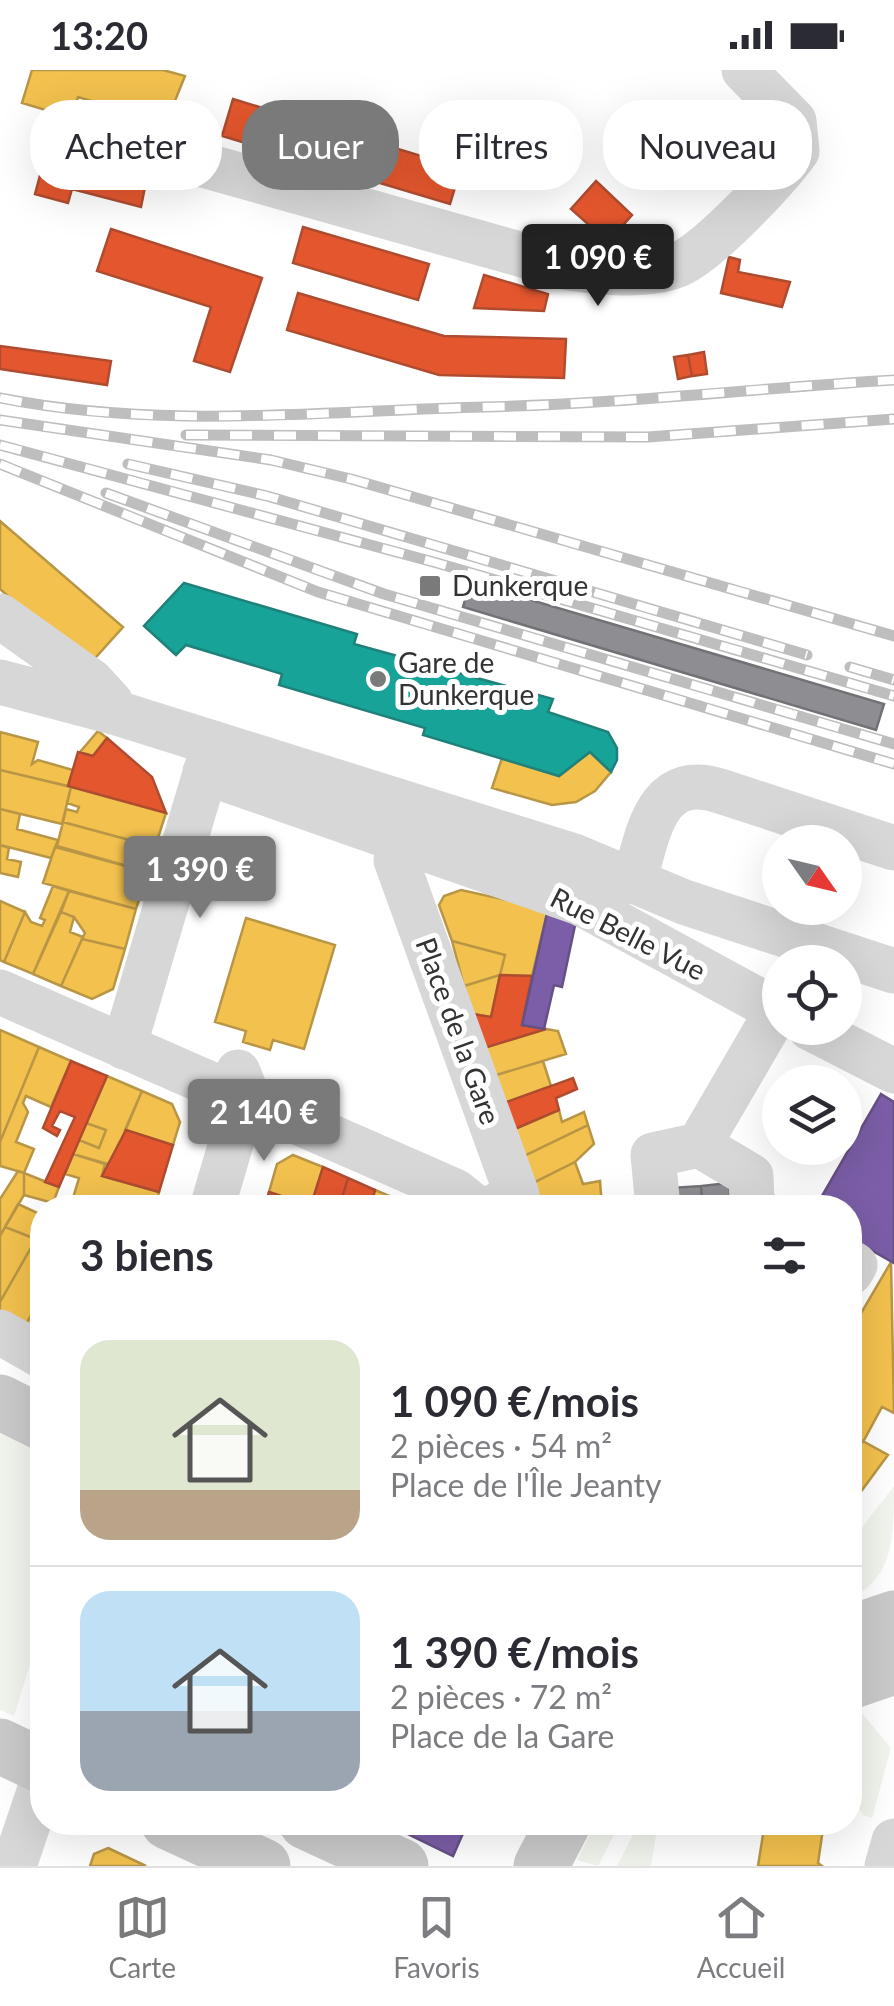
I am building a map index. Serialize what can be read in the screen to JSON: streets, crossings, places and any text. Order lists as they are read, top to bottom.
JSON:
{
  "streets": {
    "street": ["Rue Belle Vue", "Place de la Gare"]
  },
  "places": {
    "transit": ["Dunkerque"],
    "other": ["Gare de Dunkerque"]
  },
  "north": "bottom right",
  "page": {
    "status": "13:20",
    "chip": [
      "Acheter",
      "Louer",
      "Filtres",
      "Nouveau"
    ],
    "price": ["1 090 €", "1 390 €", "2 140 €"],
    "heading": "3 biens",
    "list": [
      {
        "name": "1 090 €/mois",
        "note": "2 pièces · 54 m² · Place de l'Île Jeanty"
      },
      {
        "name": "1 390 €/mois",
        "note": "2 pièces · 72 m² · Place de la Gare"
      }
    ],
    "tabs": ["Carte", "Favoris", "Accueil"]
  }
}
